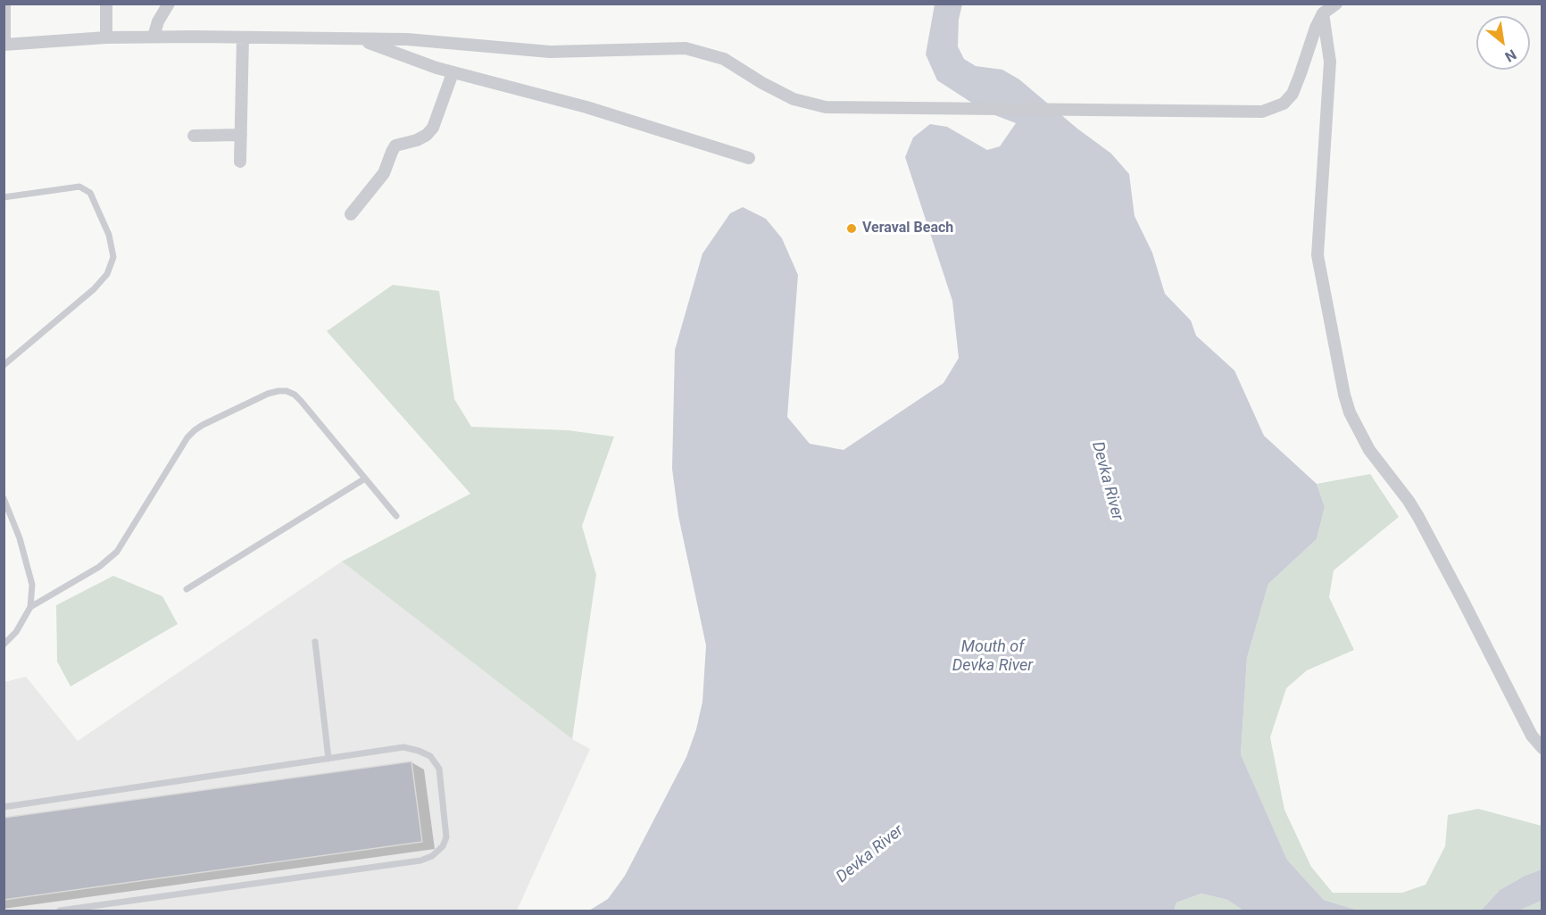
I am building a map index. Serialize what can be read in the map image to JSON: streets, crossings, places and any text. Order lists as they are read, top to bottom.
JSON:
{
  "water": ["Devka River", "Mouth of Devka River"],
  "places": ["Veraval Beach"],
  "north": "bottom right"
}
